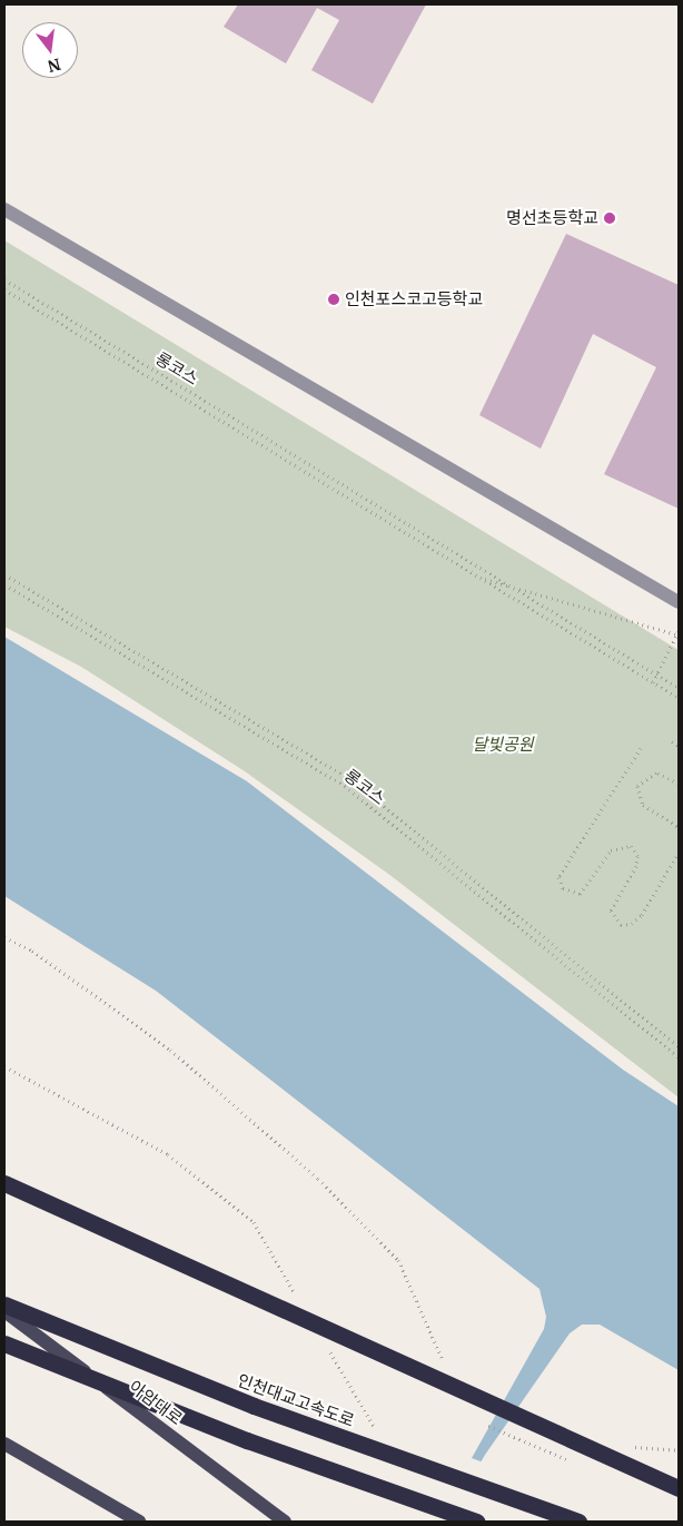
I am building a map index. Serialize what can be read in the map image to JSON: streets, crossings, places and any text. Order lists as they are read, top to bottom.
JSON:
{
  "streets": {
    "highway": ["인천대교고속도로"],
    "main road": ["아암대로"],
    "path": ["롱코스"]
  },
  "parks": ["달빛공원"],
  "places": ["명선초등학교", "인천포스코고등학교"],
  "north": "bottom"
}
